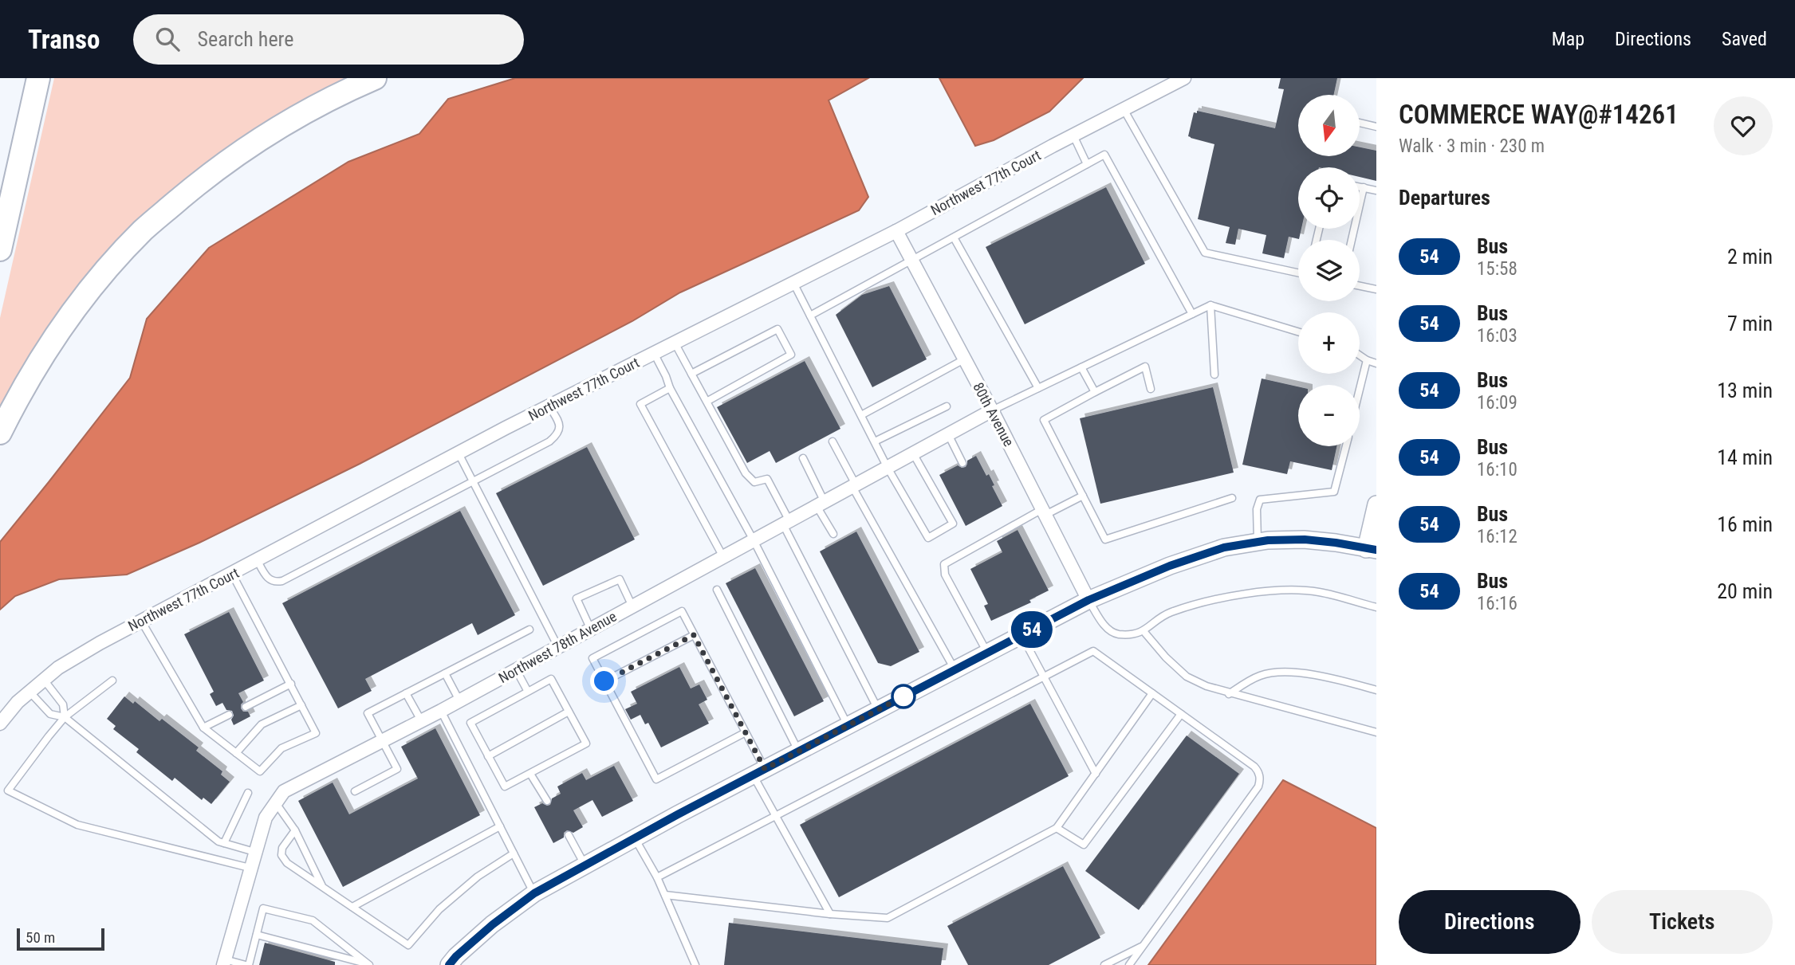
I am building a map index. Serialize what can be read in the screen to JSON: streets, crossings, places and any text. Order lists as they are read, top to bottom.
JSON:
{
  "streets": {
    "street": ["Northwest 77th Court", "80th Avenue", "Northwest 78th Avenue"]
  },
  "crossings": [
    ["Northwest 77th Court", "80th Avenue"],
    ["80th Avenue", "Northwest 78th Avenue"]
  ],
  "lines": ["bus line 54"],
  "scale_bar": "50 m",
  "north": "bottom",
  "page": {
    "header": "Transo",
    "search": "Search here",
    "nav": ["Map", "Directions", "Saved"],
    "on_map": "54",
    "heading": [
      ["COMMERCE WAY@#14261", "Walk · 3 min · 230 m"],
      "Departures"
    ],
    "map_buttons": ["+", "−"],
    "list": [
      {
        "mark": "54",
        "name": "Bus",
        "note": "15:58",
        "value": "2 min"
      },
      {
        "mark": "54",
        "name": "Bus",
        "note": "16:03",
        "value": "7 min"
      },
      {
        "mark": "54",
        "name": "Bus",
        "note": "16:09",
        "value": "13 min"
      },
      {
        "mark": "54",
        "name": "Bus",
        "note": "16:10",
        "value": "14 min"
      },
      {
        "mark": "54",
        "name": "Bus",
        "note": "16:12",
        "value": "16 min"
      },
      {
        "mark": "54",
        "name": "Bus",
        "note": "16:16",
        "value": "20 min"
      }
    ],
    "buttons": ["Directions", "Tickets"],
    "scale": "50 m"
  }
}
